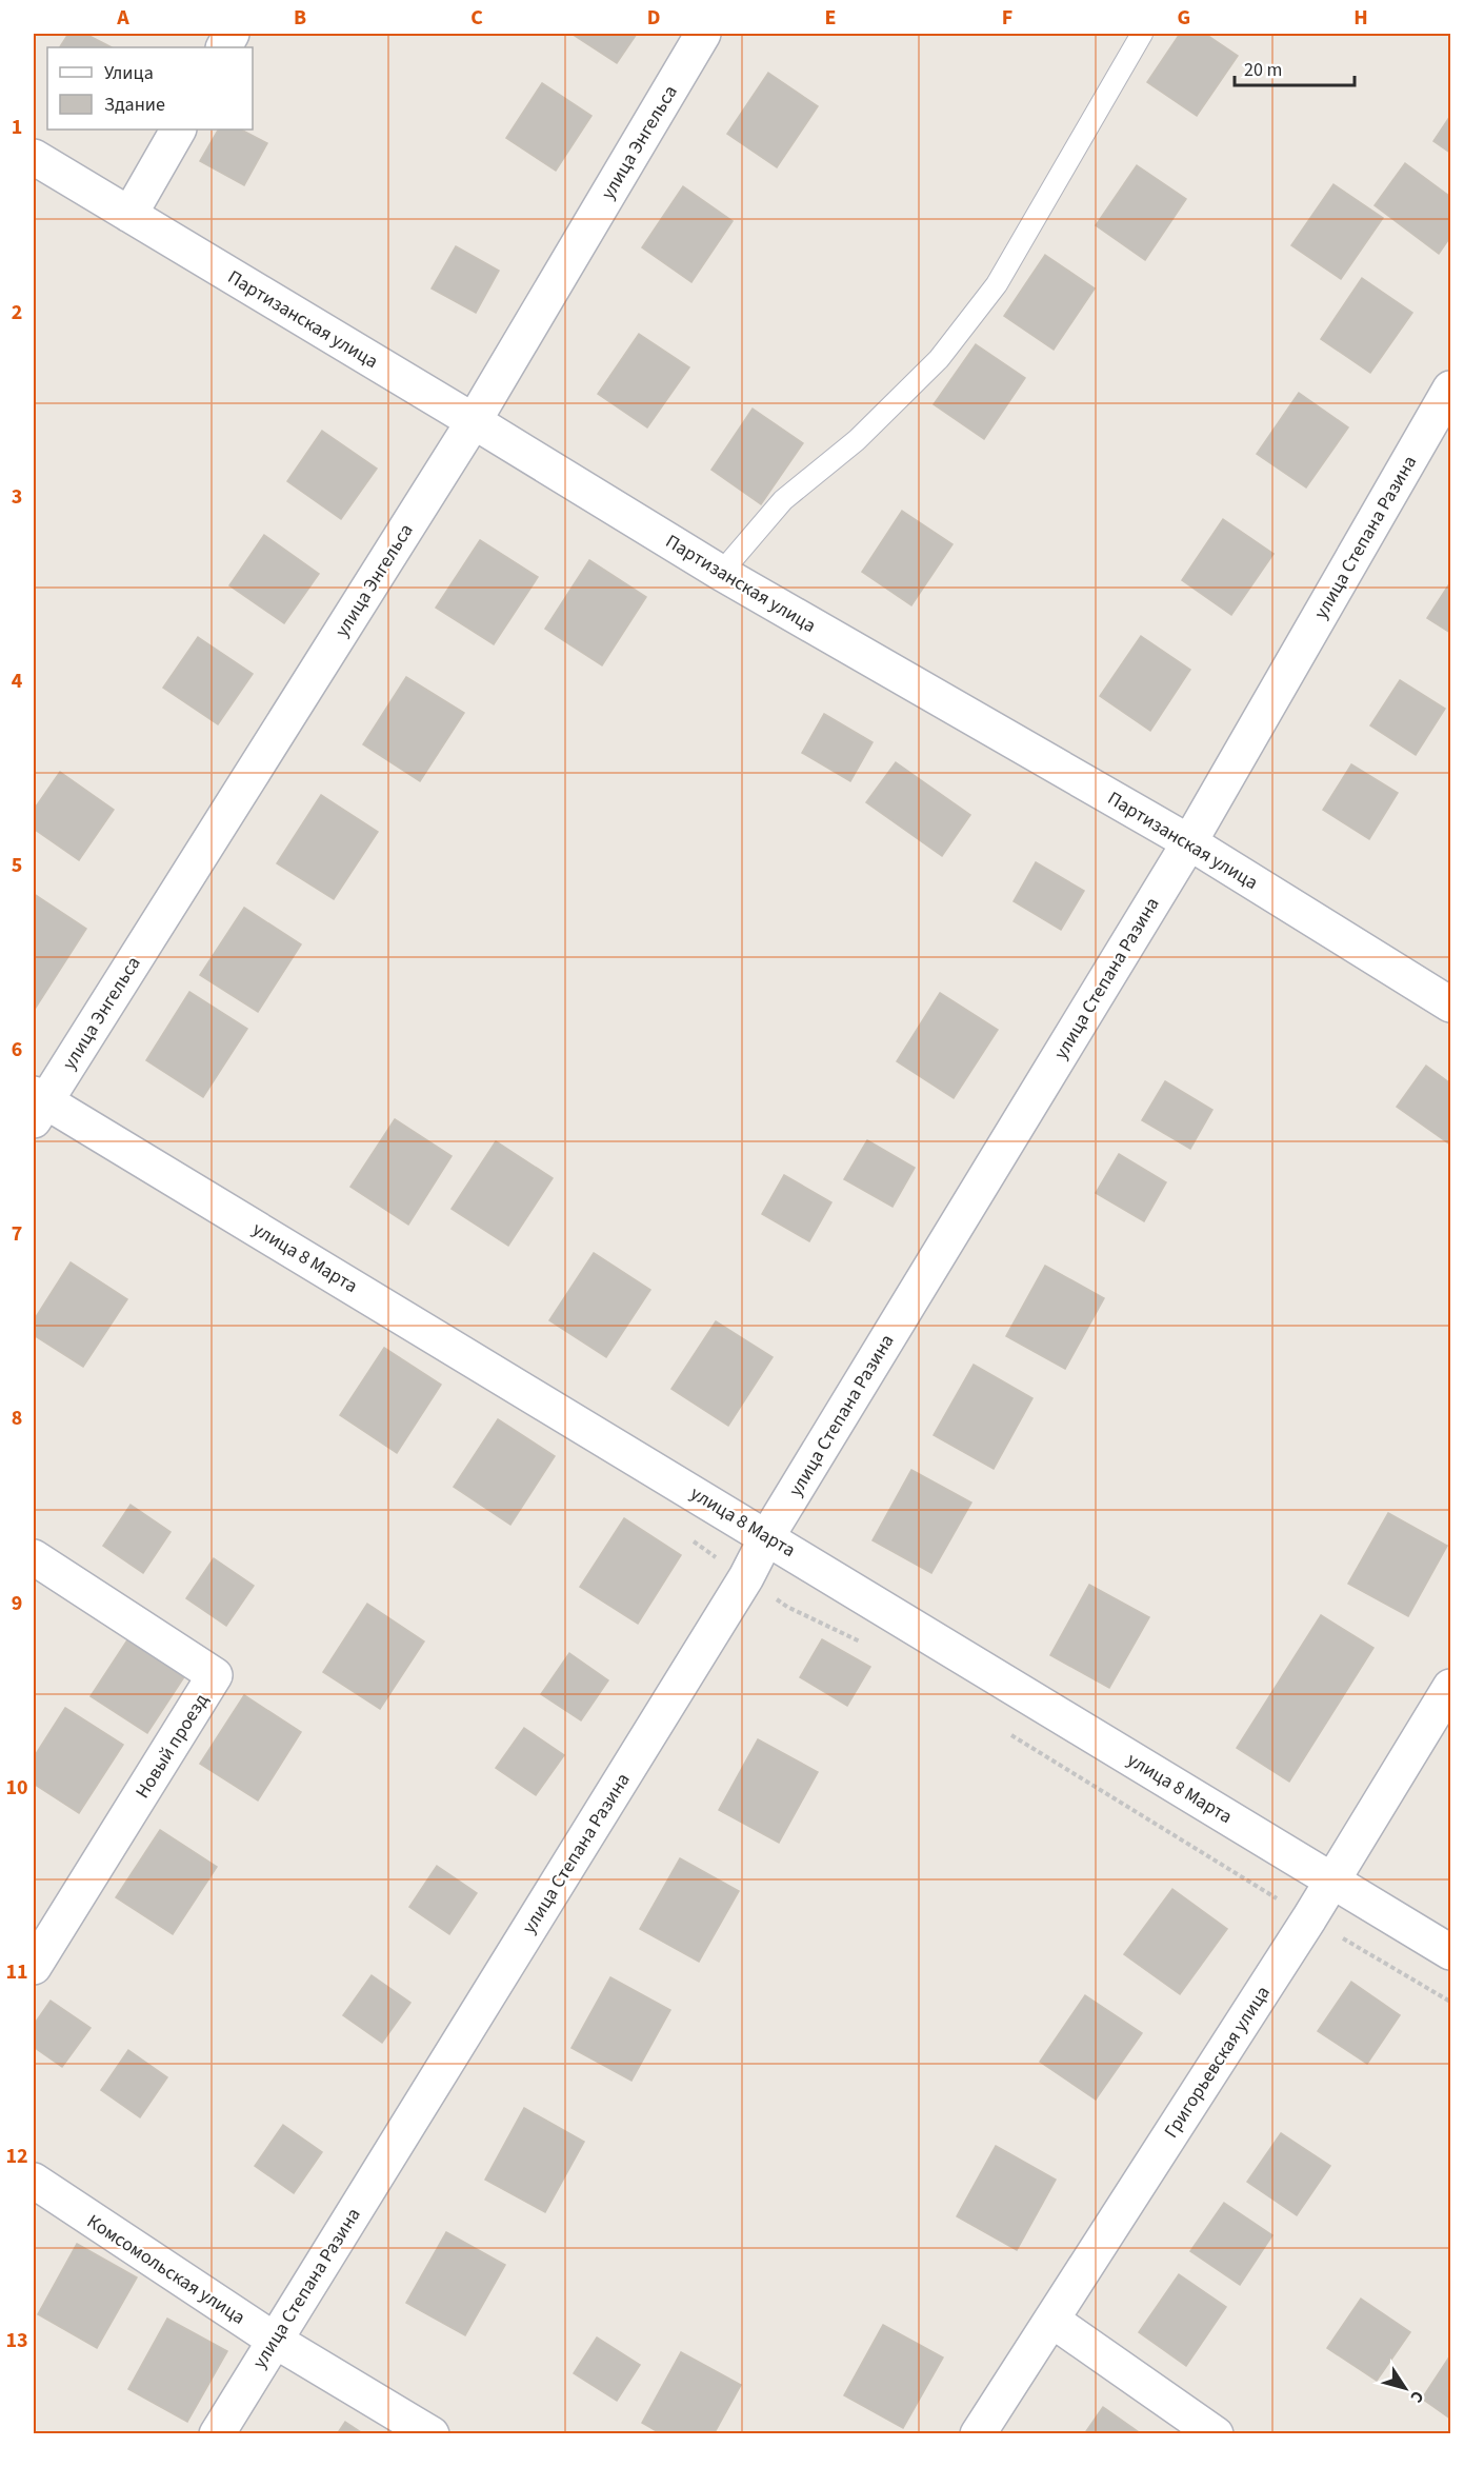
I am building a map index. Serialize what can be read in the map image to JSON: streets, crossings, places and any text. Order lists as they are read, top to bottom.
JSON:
{
  "streets": {
    "street": [
      "улица Энгельса",
      "Партизанская улица",
      "улица Степана Разина",
      "улица 8 Марта",
      "Новый проезд",
      "Григорьевская улица",
      "Комсомольская улица"
    ]
  },
  "crossings": [
    ["улица Энгельса", "Партизанская улица"],
    ["улица Энгельса", "улица 8 Марта"],
    ["Партизанская улица", "улица Степана Разина"],
    ["улица Степана Разина", "улица 8 Марта"],
    ["улица Степана Разина", "Комсомольская улица"],
    ["улица 8 Марта", "Григорьевская улица"]
  ],
  "legend": ["Улица", "Здание"],
  "scale_bar": "20 m",
  "north": "bottom right",
  "grid": {
    "columns": [
      "A",
      "B",
      "C",
      "D",
      "E",
      "F",
      "G",
      "H"
    ],
    "rows": [
      "1",
      "2",
      "3",
      "4",
      "5",
      "6",
      "7",
      "8",
      "9",
      "10",
      "11",
      "12",
      "13"
    ]
  }
}
